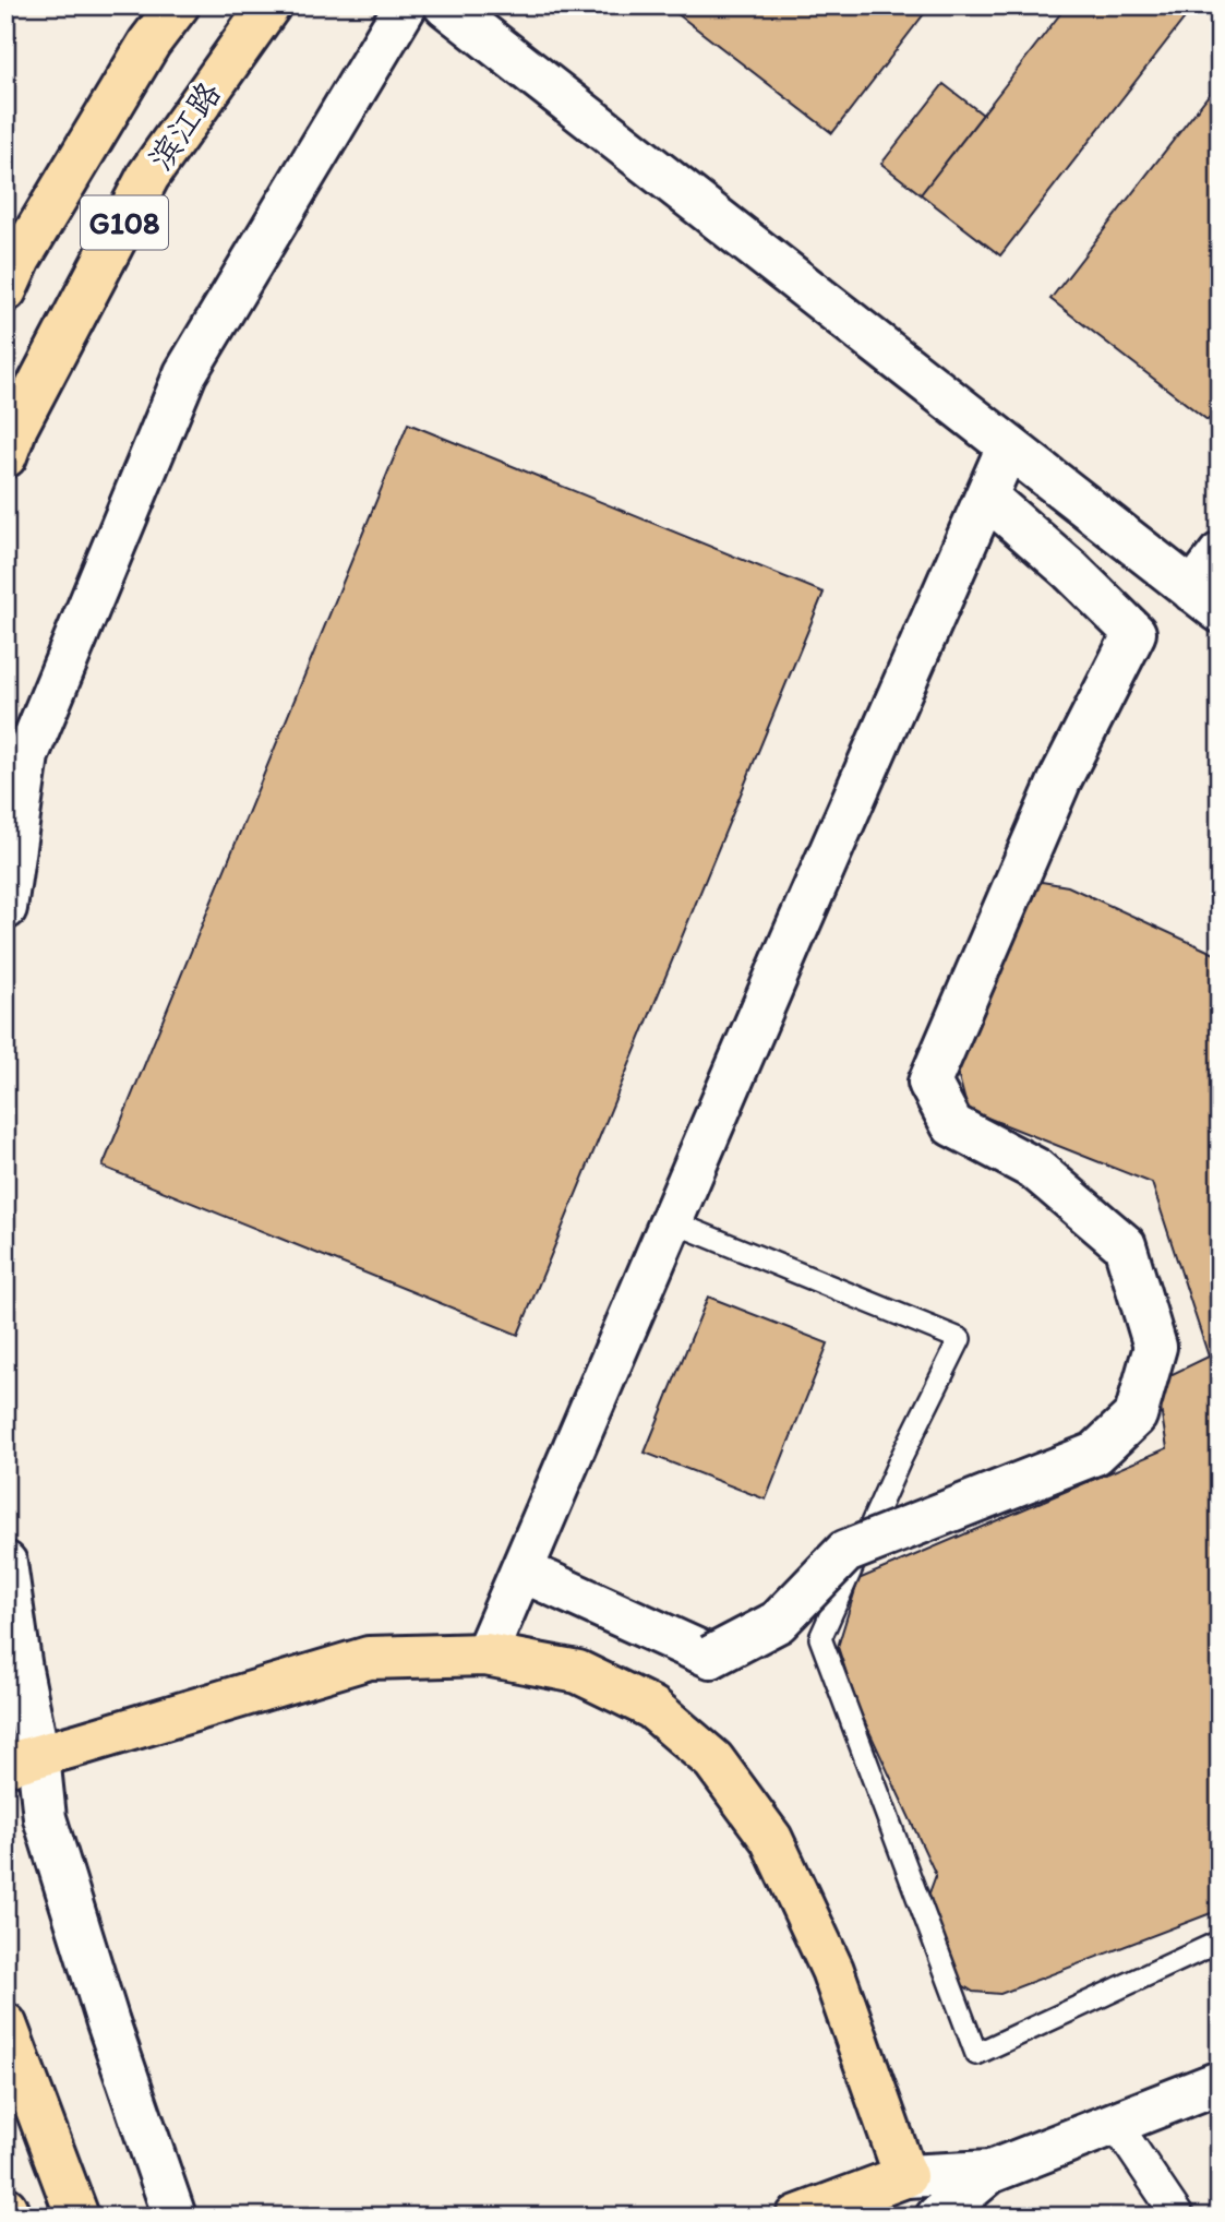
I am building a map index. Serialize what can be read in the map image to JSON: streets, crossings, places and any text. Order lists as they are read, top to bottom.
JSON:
{
  "streets": {
    "main road": ["滨江路", "G108"]
  }
}
